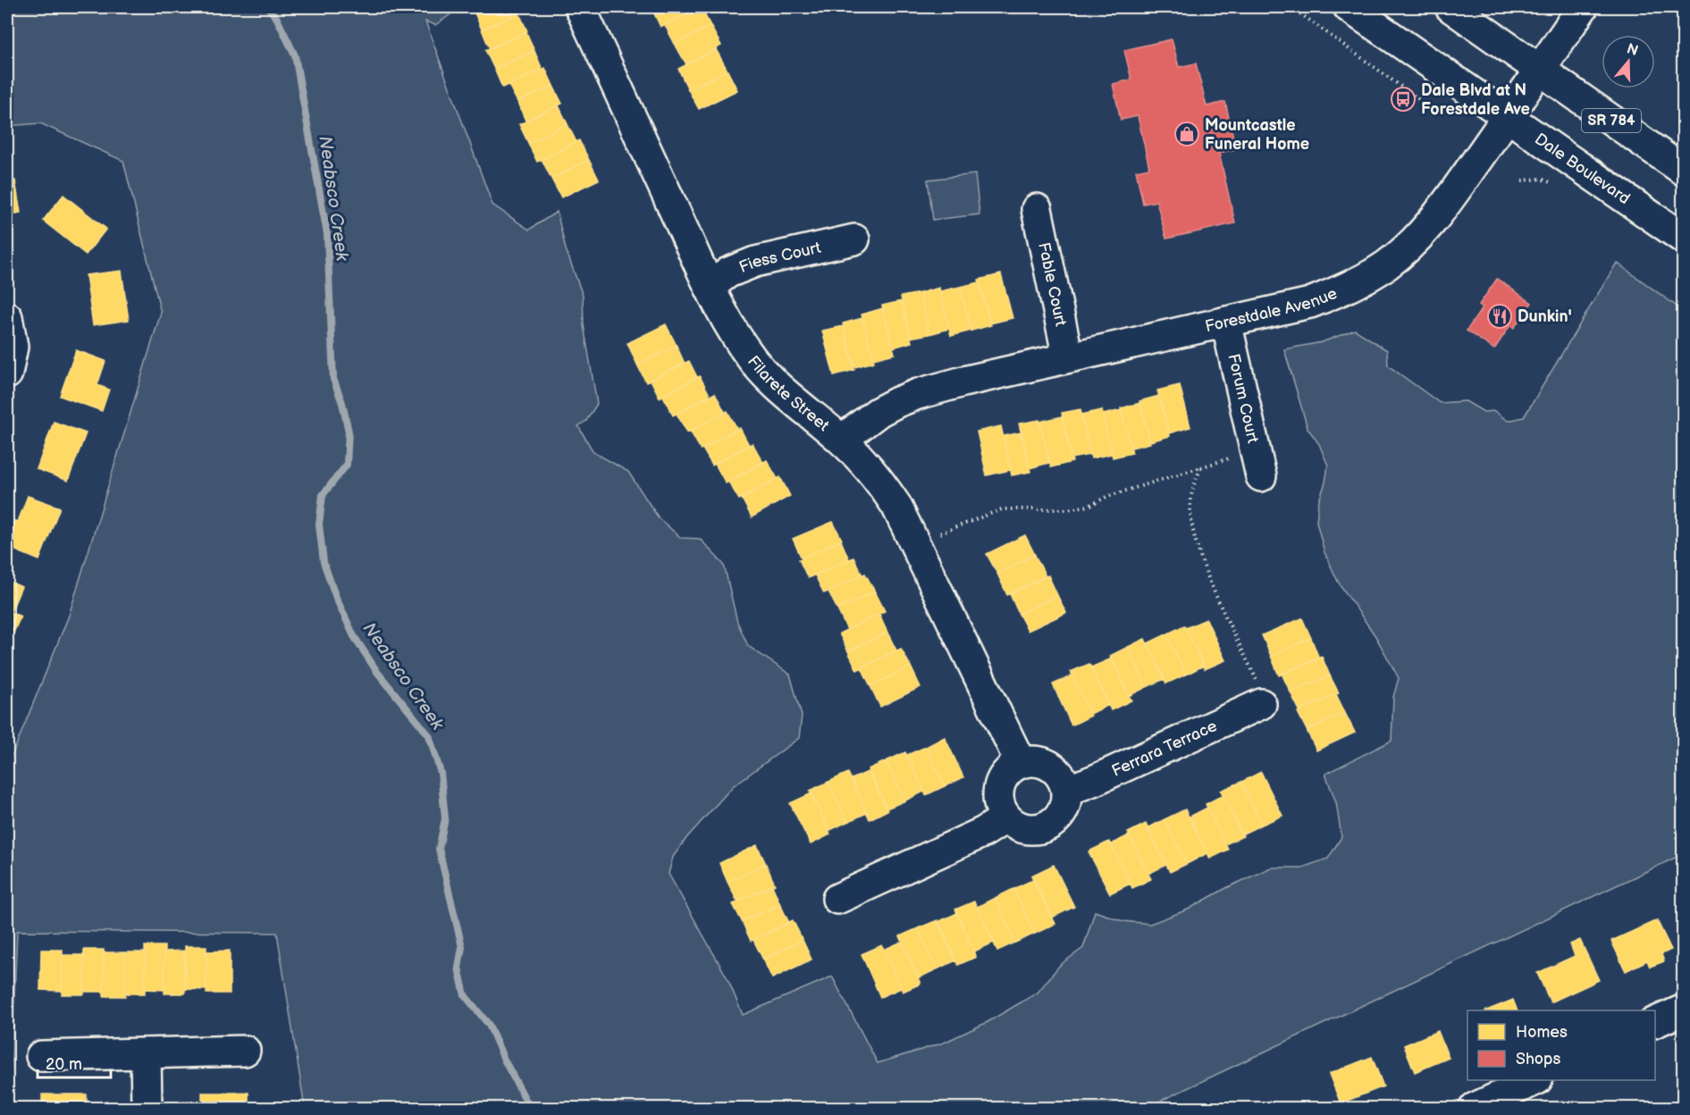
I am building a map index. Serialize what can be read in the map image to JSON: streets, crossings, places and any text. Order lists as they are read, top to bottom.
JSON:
{
  "streets": {
    "street": [
      "SR 784",
      "Dale Boulevard",
      "Fiess Court",
      "Fable Court",
      "Forestdale Avenue",
      "Filarete Street",
      "Forum Court",
      "Ferrara Terrace"
    ]
  },
  "crossings": [
    ["SR 784", "Forestdale Avenue"],
    ["Dale Boulevard", "Forestdale Avenue"],
    ["Fiess Court", "Filarete Street"],
    ["Fable Court", "Forestdale Avenue"],
    ["Forestdale Avenue", "Filarete Street"],
    ["Forestdale Avenue", "Forum Court"],
    ["Filarete Street", "Ferrara Terrace"]
  ],
  "water": ["Neabsco Creek"],
  "places": {
    "bus stop": ["Dale Blvd at N Forestdale Ave"],
    "shop": ["Mountcastle Funeral Home"],
    "restaurant": ["Dunkin'"]
  },
  "legend": ["Homes", "Shops"],
  "scale_bar": "20 m",
  "north": "top"
}
